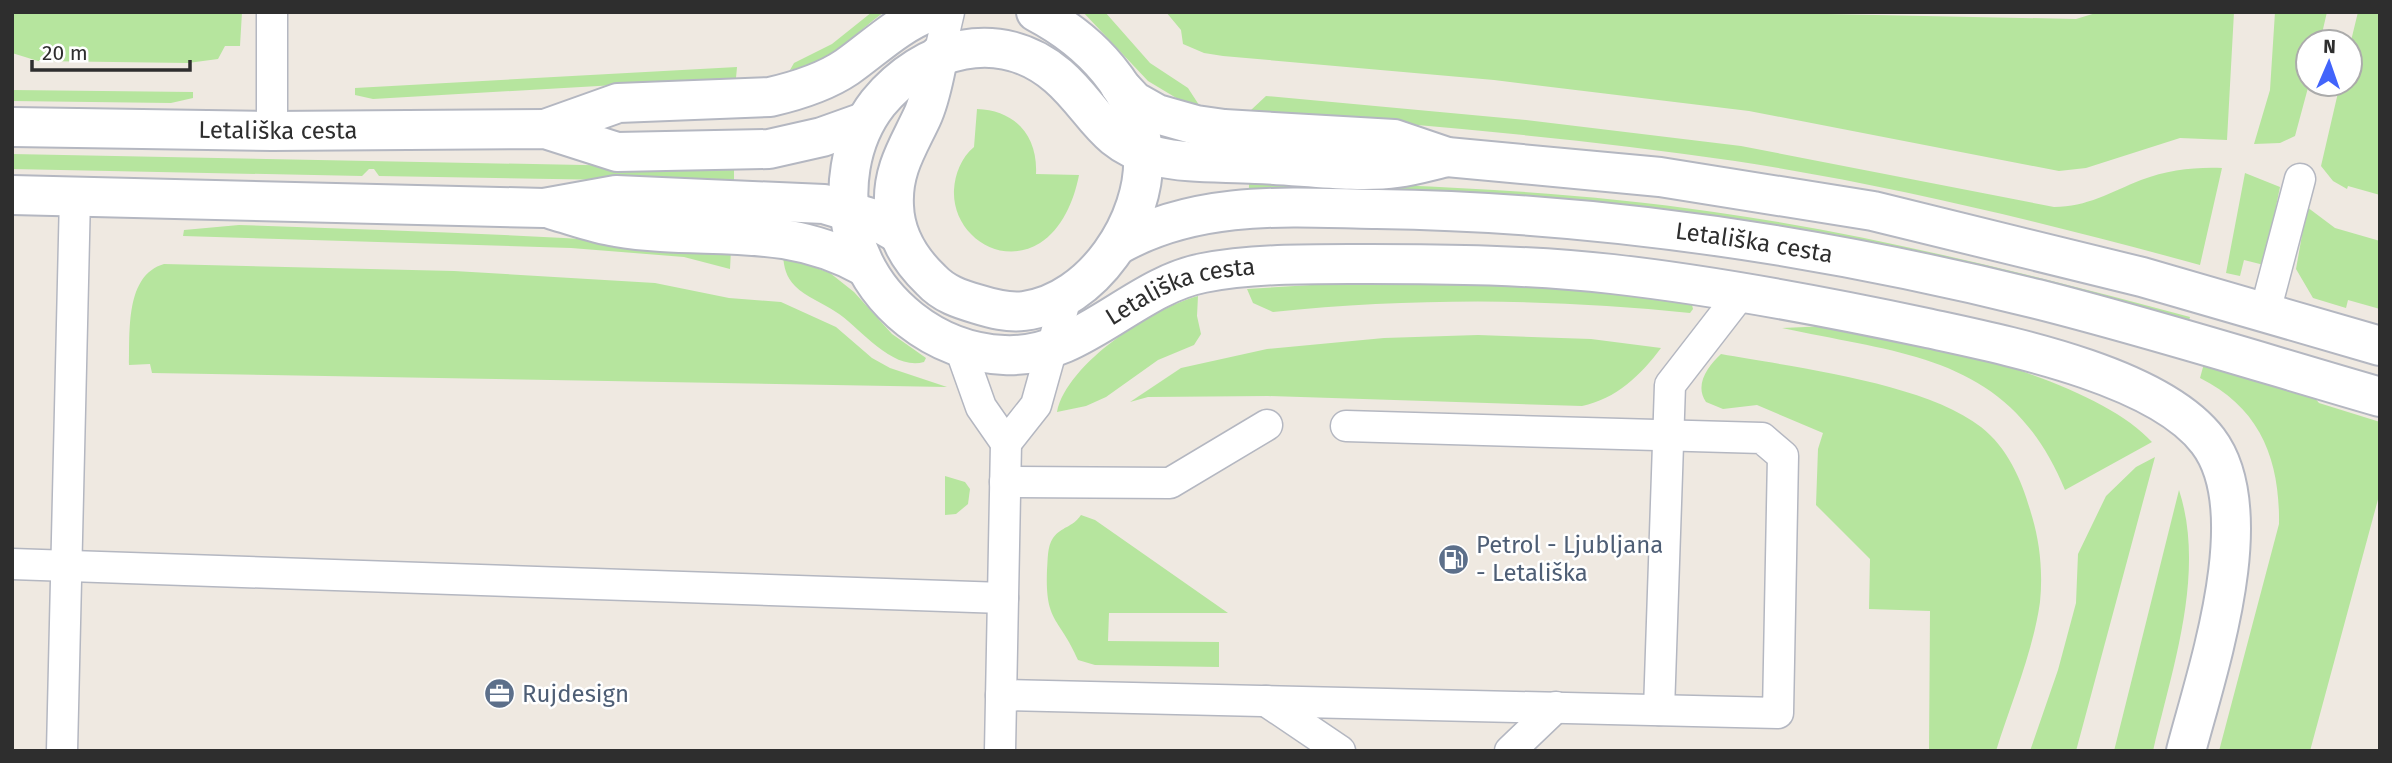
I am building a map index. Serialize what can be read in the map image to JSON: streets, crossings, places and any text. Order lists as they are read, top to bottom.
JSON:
{
  "streets": {
    "main road": ["Letališka cesta"]
  },
  "places": {
    "fuel station": ["Petrol - Ljubljana - Letališka"],
    "office": ["Rujdesign"]
  },
  "scale_bar": "20 m",
  "north": "top"
}
